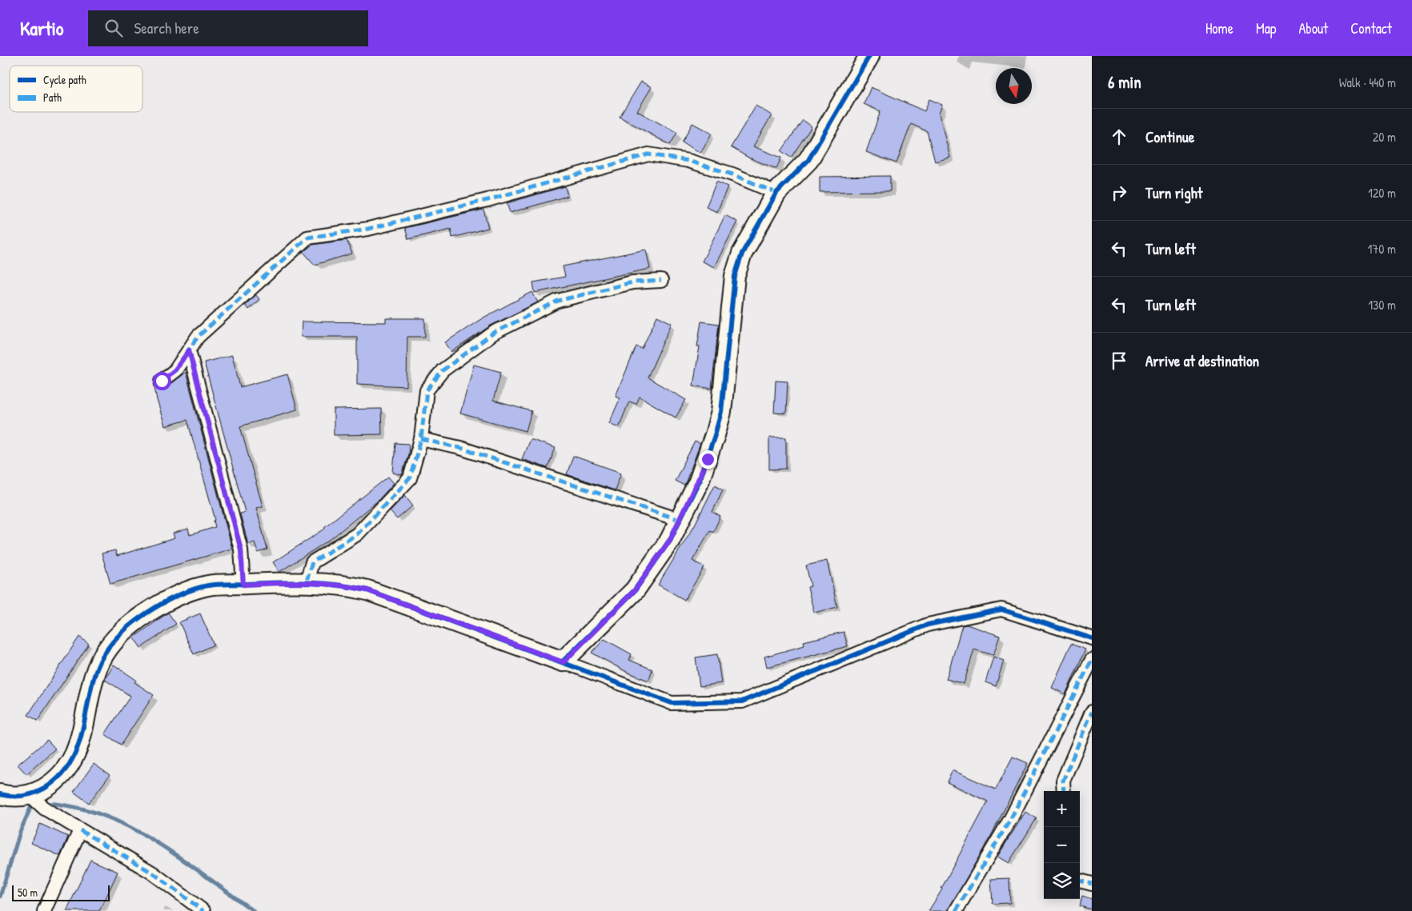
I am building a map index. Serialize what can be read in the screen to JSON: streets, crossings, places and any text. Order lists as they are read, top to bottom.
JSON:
{
  "legend": ["Cycle path", "Path"],
  "scale_bar": "50 m",
  "north": "bottom",
  "page": {
    "header": "Kartio",
    "search": "Search here",
    "nav": [
      "Home",
      "Map",
      "About",
      "Contact"
    ],
    "heading": ["6 min", "Walk · 440 m"],
    "list": [
      ["Continue", "20 m"],
      ["Turn right", "120 m"],
      ["Turn left", "170 m"],
      ["Turn left", "130 m"],
      "Arrive at destination"
    ],
    "map_buttons": ["+", "−"],
    "scale": "50 m"
  }
}
